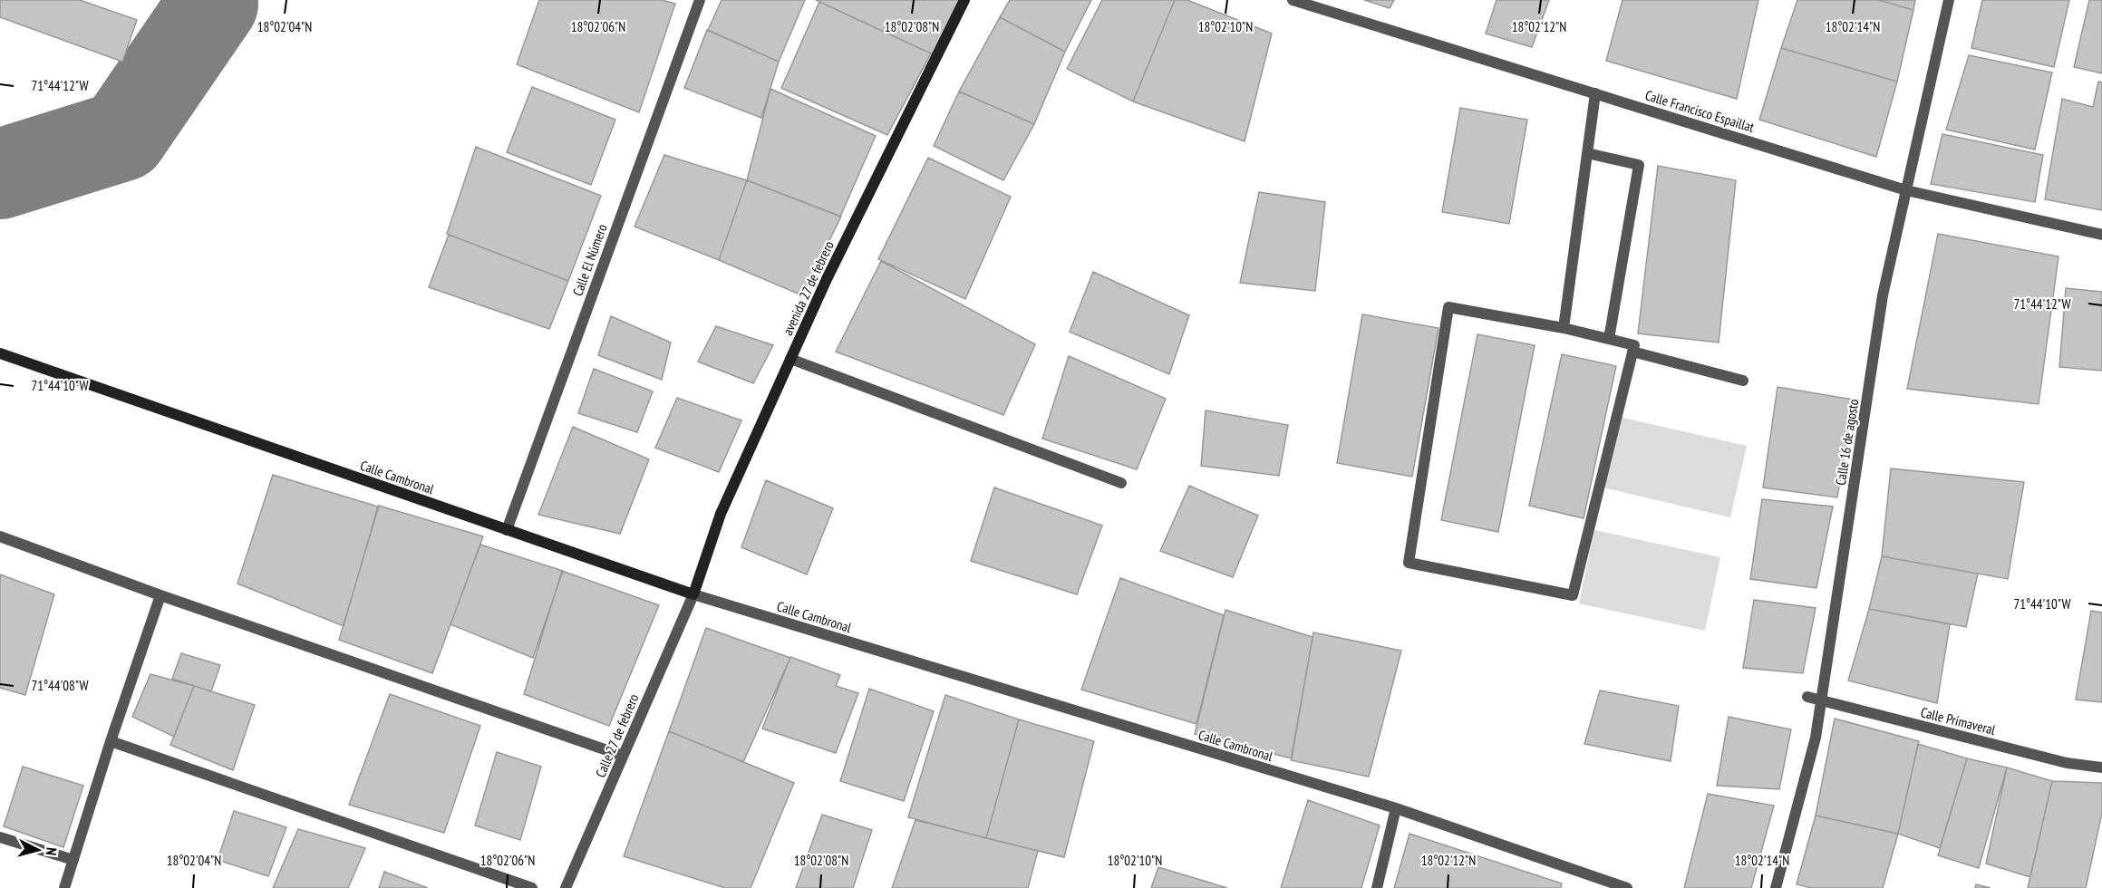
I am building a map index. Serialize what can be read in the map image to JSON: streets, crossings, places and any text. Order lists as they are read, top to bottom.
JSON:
{
  "streets": {
    "main road": ["avenida 27 de febrero", "Calle Cambronal"],
    "street": [
      "Calle Francisco Espaillat",
      "Calle El Número",
      "Calle 16 de agosto",
      "Calle Primaveral",
      "Calle 27 de febrero"
    ]
  },
  "crossings": [
    ["Calle Francisco Espaillat", "Calle 16 de agosto"],
    ["Calle El Número", "Calle Cambronal"],
    ["avenida 27 de febrero", "Calle Cambronal"],
    ["avenida 27 de febrero", "Calle 27 de febrero"],
    ["Calle 16 de agosto", "Calle Primaveral"],
    ["Calle Cambronal", "Calle 27 de febrero"]
  ],
  "north": "right",
  "coordinates": [
    "18°02'04\"N",
    "18°02'06\"N",
    "18°02'08\"N",
    "18°02'10\"N",
    "18°02'12\"N",
    "18°02'14\"N",
    "71°44'12\"W",
    "71°44'10\"W",
    "71°44'08\"W"
  ]
}
